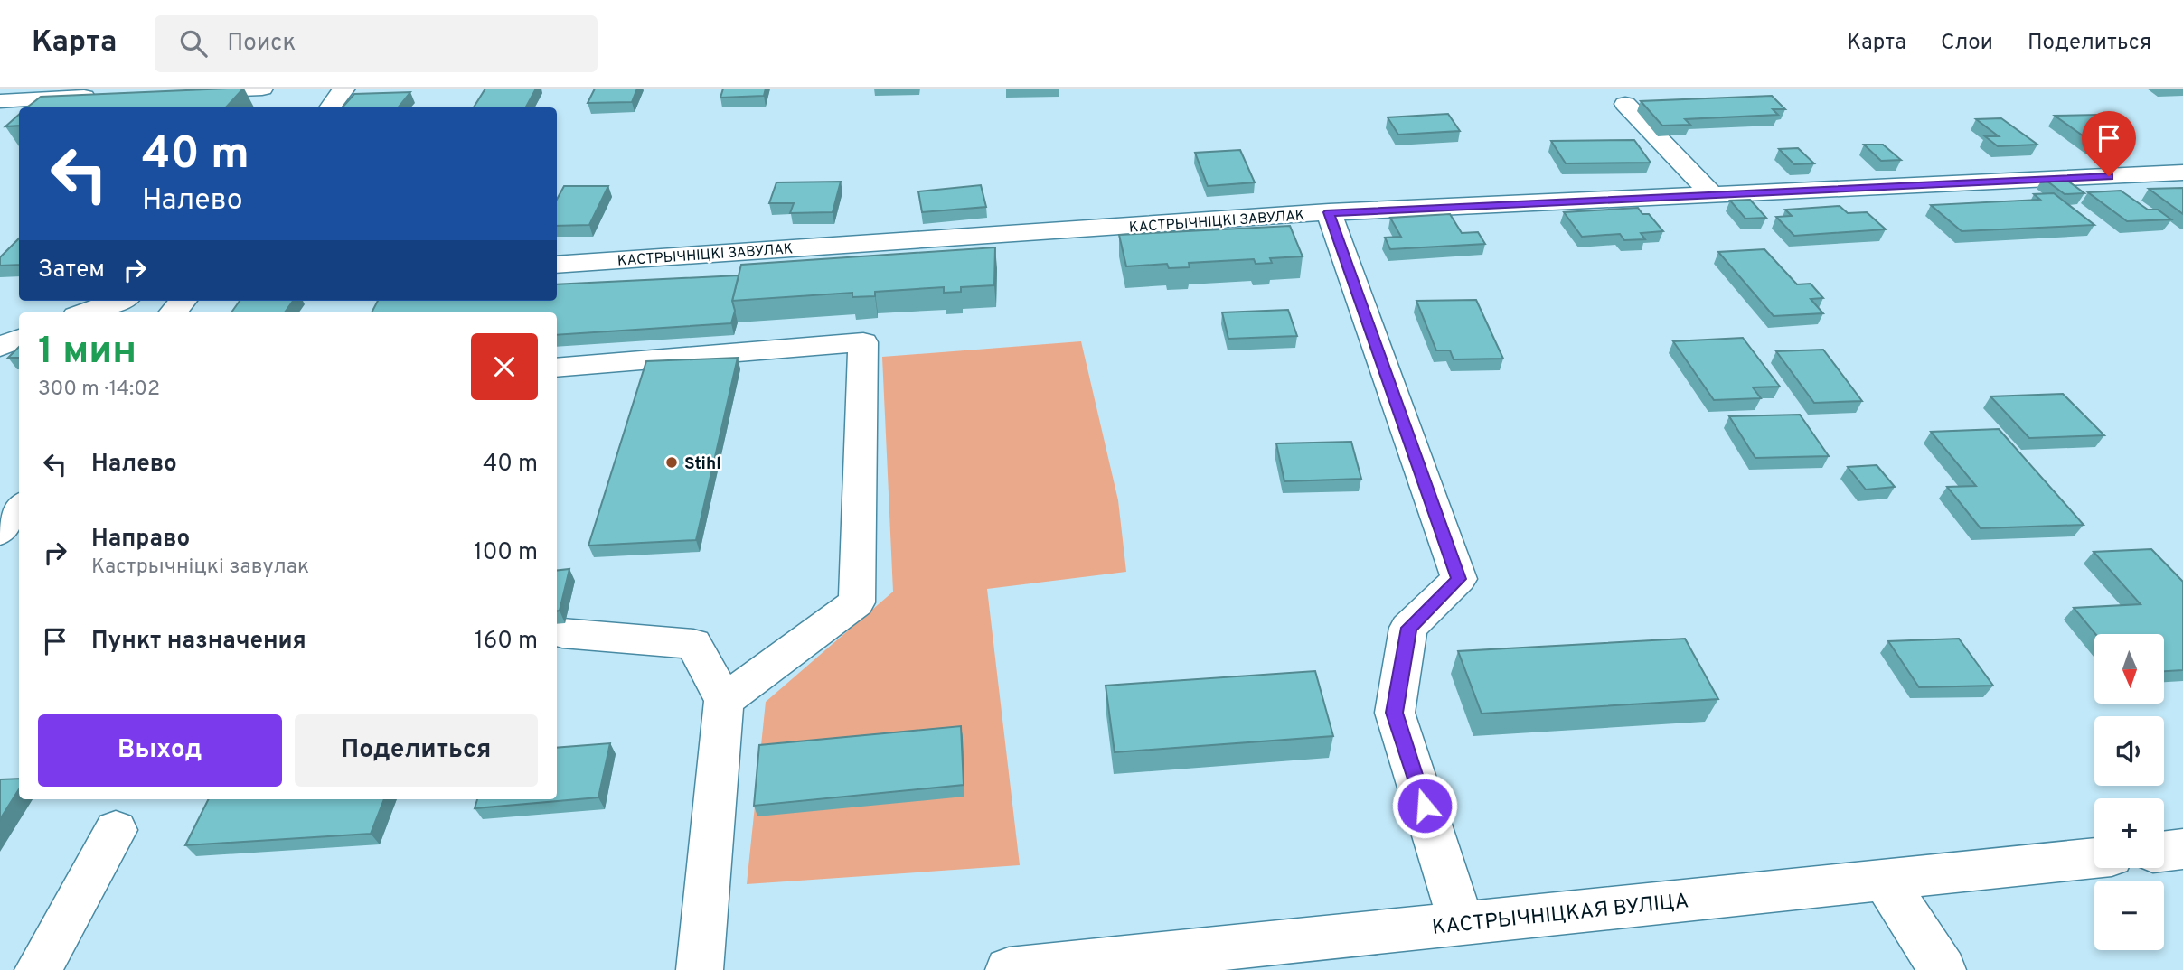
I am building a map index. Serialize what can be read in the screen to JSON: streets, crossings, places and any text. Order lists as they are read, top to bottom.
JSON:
{
  "streets": {
    "street": ["КАСТРЫЧНІЦКІ ЗАВУЛАК", "КАСТРЫЧНІЦКАЯ ВУЛІЦА"]
  },
  "places": ["Stihl"],
  "north": "bottom",
  "page": {
    "header": "Карта",
    "search": "Поиск",
    "nav": ["Карта", "Слои", "Поделиться"],
    "turn": ["40 m", "Налево"],
    "then": "Затем",
    "heading": ["1 мин", "300 m · 14:02"],
    "list": [
      {
        "name": "Налево",
        "value": "40 m"
      },
      {
        "name": "Направо",
        "note": "Кастрычніцкі завулак",
        "value": "100 m"
      },
      {
        "name": "Пункт назначения",
        "value": "160 m"
      }
    ],
    "map_buttons": ["+", "−"],
    "buttons": ["Выход", "Поделиться"]
  }
}
